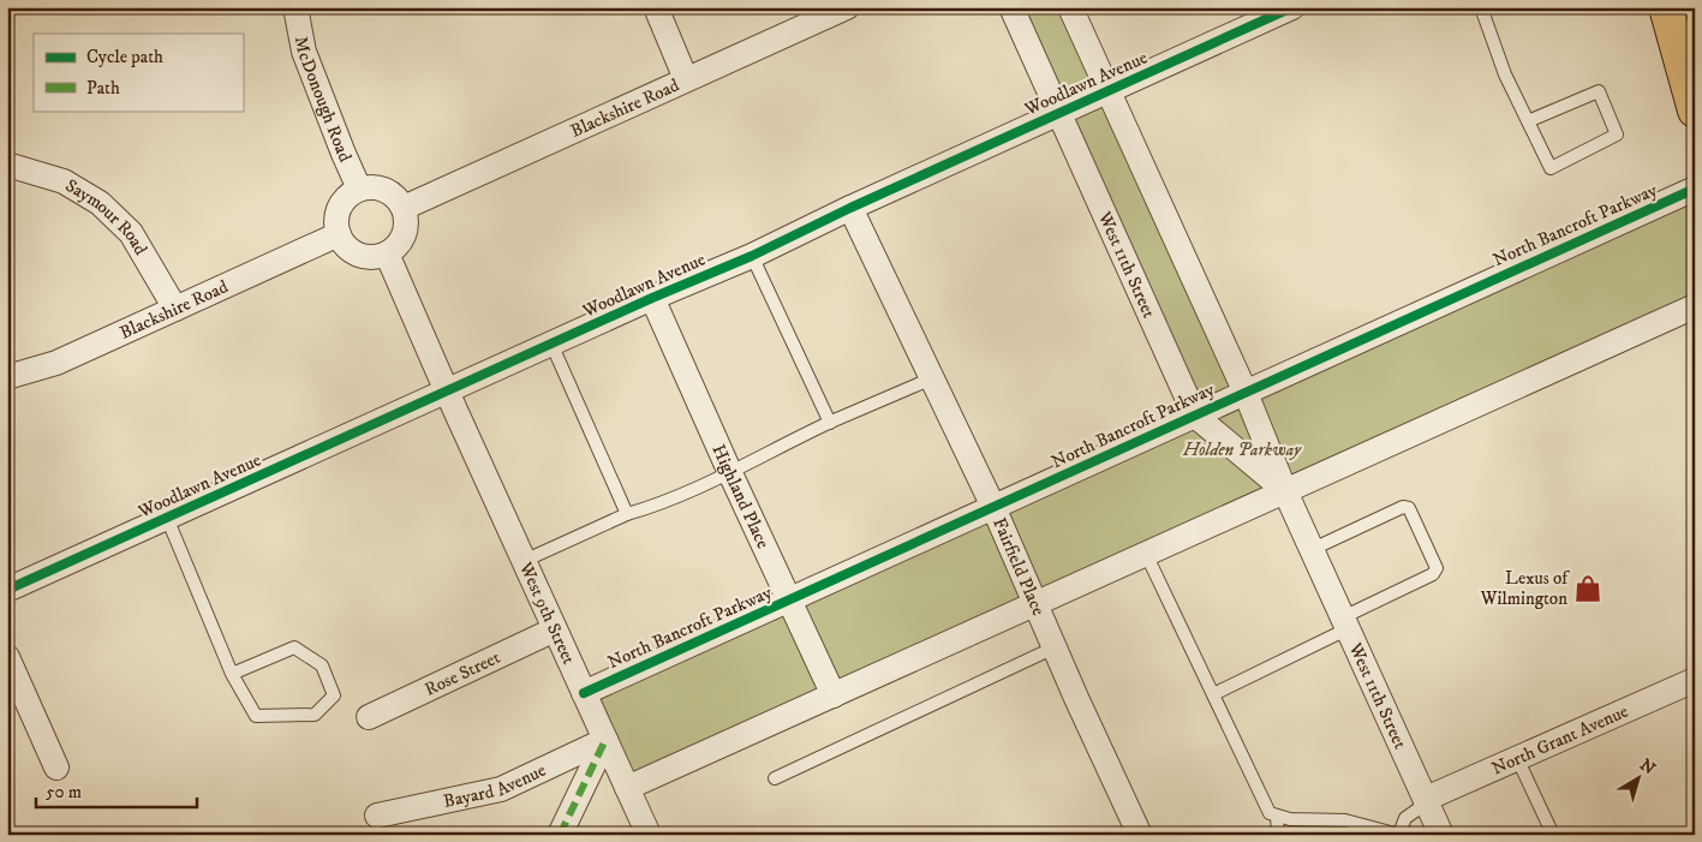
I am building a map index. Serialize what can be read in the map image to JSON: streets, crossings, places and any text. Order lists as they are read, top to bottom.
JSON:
{
  "streets": {
    "street": [
      "Woodlawn Avenue",
      "McDonough Road",
      "Blackshire Road",
      "Saymour Road",
      "North Bancroft Parkway",
      "West 11th Street",
      "Highland Place",
      "Fairfield Place",
      "West 9th Street",
      "Rose Street",
      "North Grant Avenue",
      "Bayard Avenue"
    ]
  },
  "crossings": [
    ["Woodlawn Avenue", "West 11th Street"],
    ["Woodlawn Avenue", "Highland Place"],
    ["Woodlawn Avenue", "Fairfield Place"],
    ["Woodlawn Avenue", "West 9th Street"],
    ["McDonough Road", "Blackshire Road"],
    ["Blackshire Road", "Saymour Road"],
    ["North Bancroft Parkway", "West 11th Street"],
    ["North Bancroft Parkway", "Highland Place"],
    ["North Bancroft Parkway", "Fairfield Place"],
    ["North Bancroft Parkway", "West 9th Street"],
    ["West 11th Street", "North Grant Avenue"],
    ["West 9th Street", "Rose Street"],
    ["West 9th Street", "Bayard Avenue"]
  ],
  "parks": ["Holden Parkway"],
  "places": {
    "shop": ["Lexus of Wilmington"]
  },
  "legend": ["Cycle path", "Path"],
  "scale_bar": "50 m",
  "north": "top right"
}
